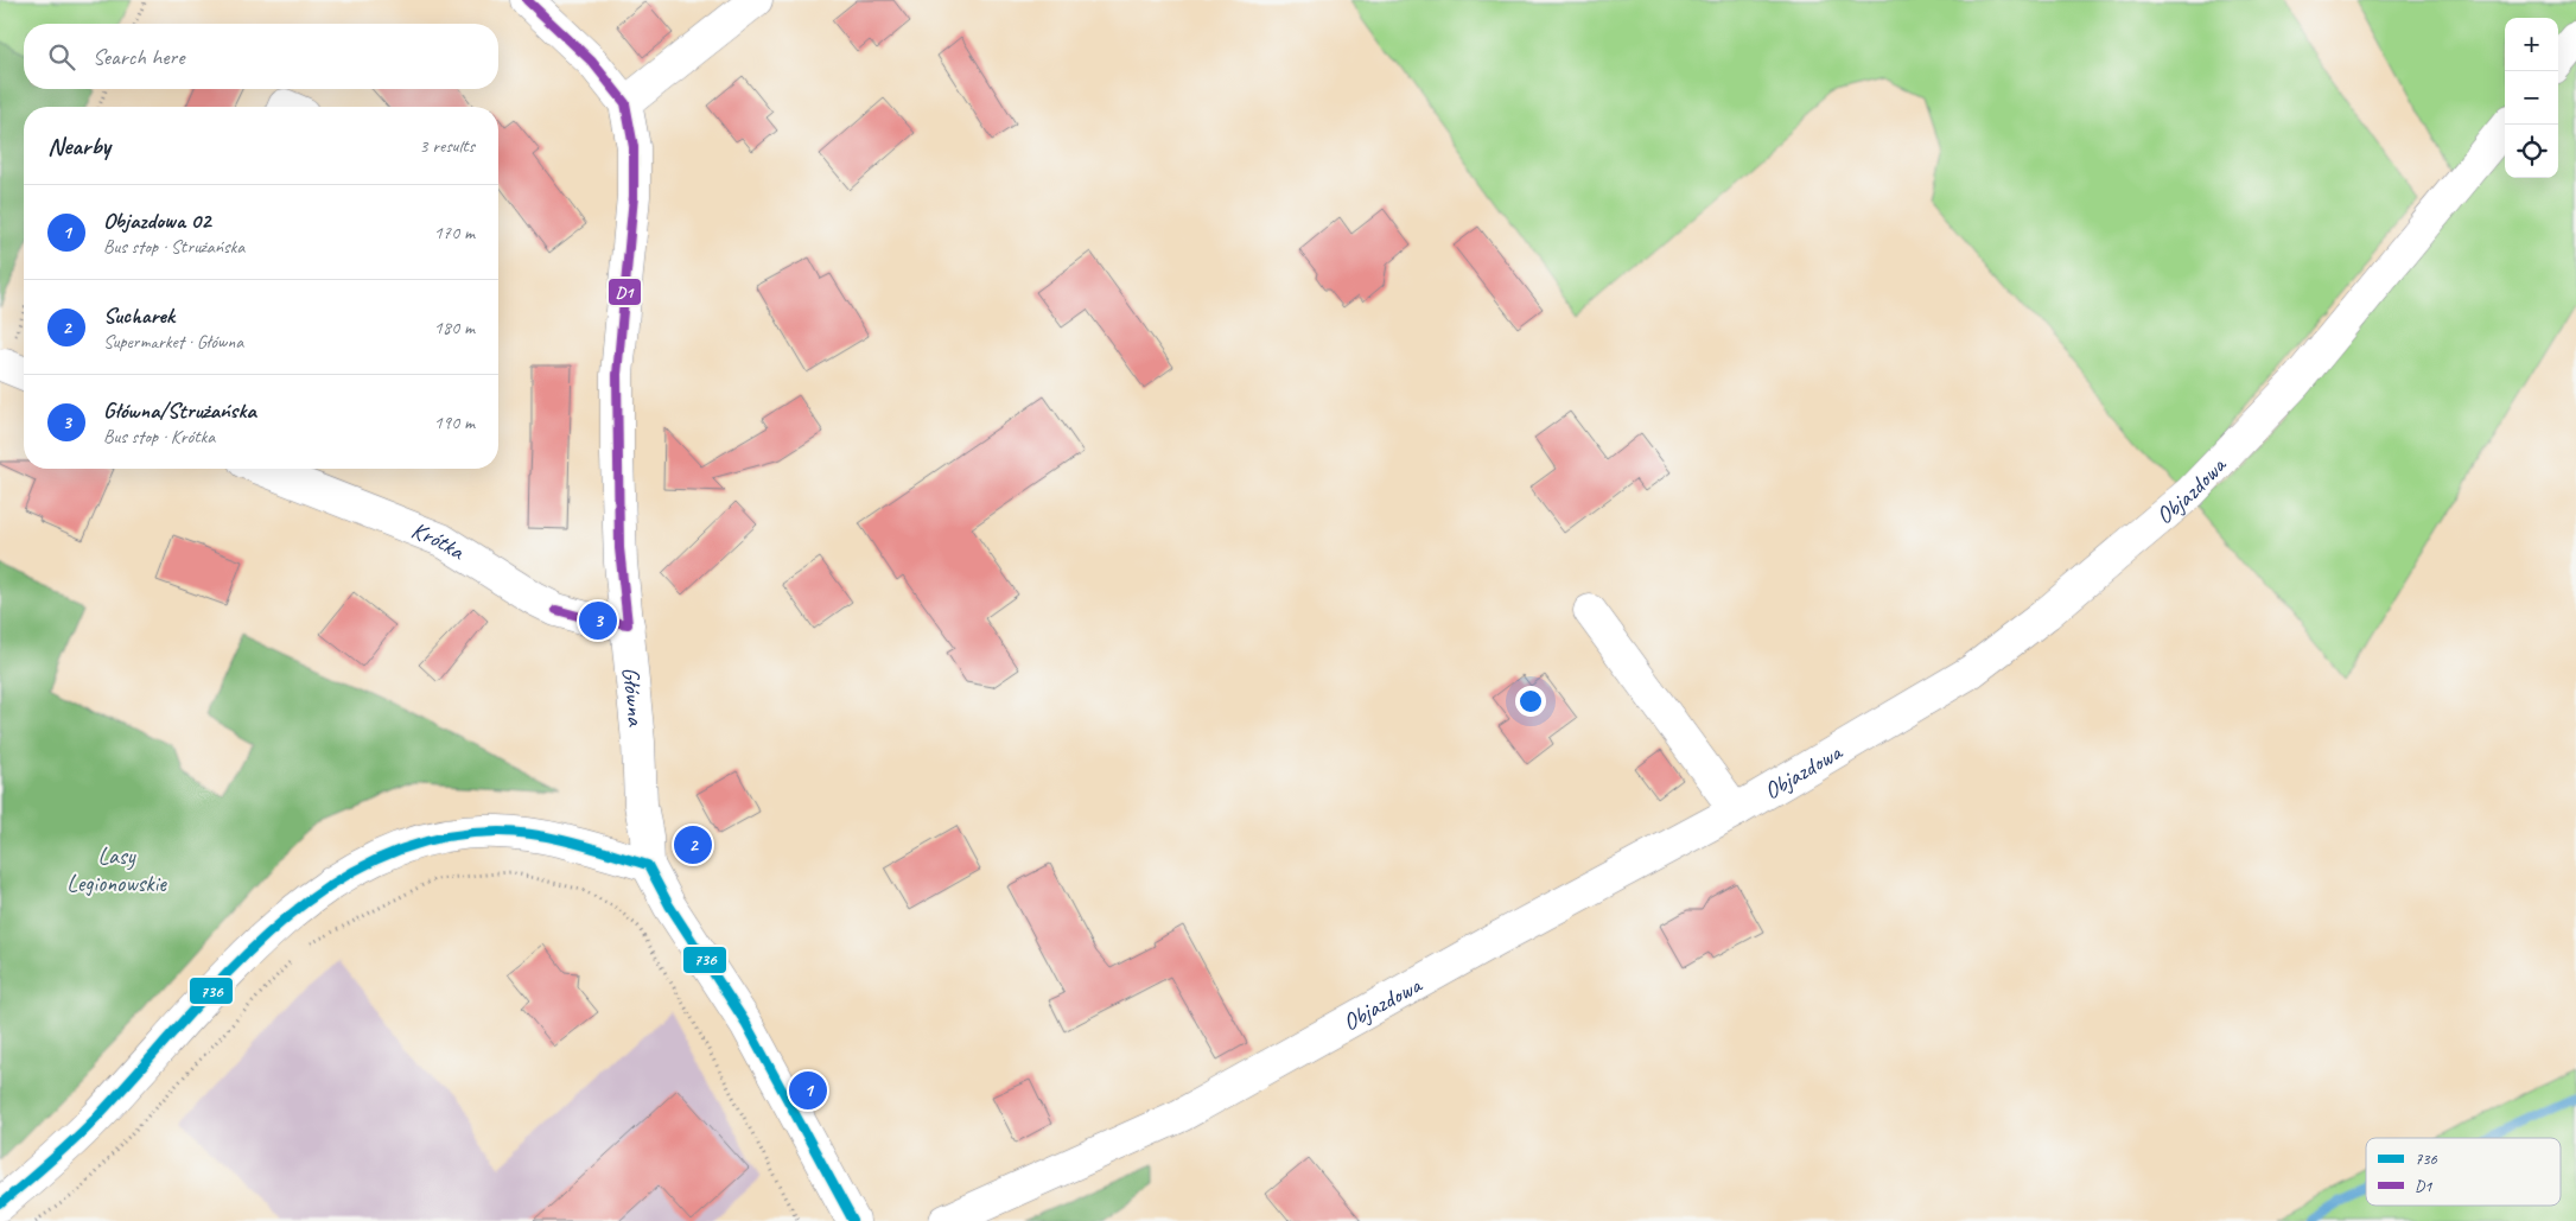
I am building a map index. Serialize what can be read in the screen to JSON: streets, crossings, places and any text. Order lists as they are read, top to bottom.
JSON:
{
  "streets": {
    "street": ["Objazdowa", "Krótka", "Główna"]
  },
  "crossings": [
    ["Krótka", "Główna"]
  ],
  "parks": ["Lasy Legionowskie"],
  "lines": ["transit line D1", "transit line 736"],
  "legend": ["736", "D1"],
  "page": {
    "map_buttons": ["+", "−"],
    "search": "Search here",
    "heading": ["Nearby", "3 results"],
    "list": [
      {
        "mark": "1",
        "name": "Objazdowa 02",
        "note": "Bus stop · Strużańska",
        "value": "170 m"
      },
      {
        "mark": "2",
        "name": "Sucharek",
        "note": "Supermarket · Główna",
        "value": "180 m"
      },
      {
        "mark": "3",
        "name": "Główna/Strużańska",
        "note": "Bus stop · Krótka",
        "value": "190 m"
      }
    ],
    "pins": ["3", "2", "1"]
  }
}
